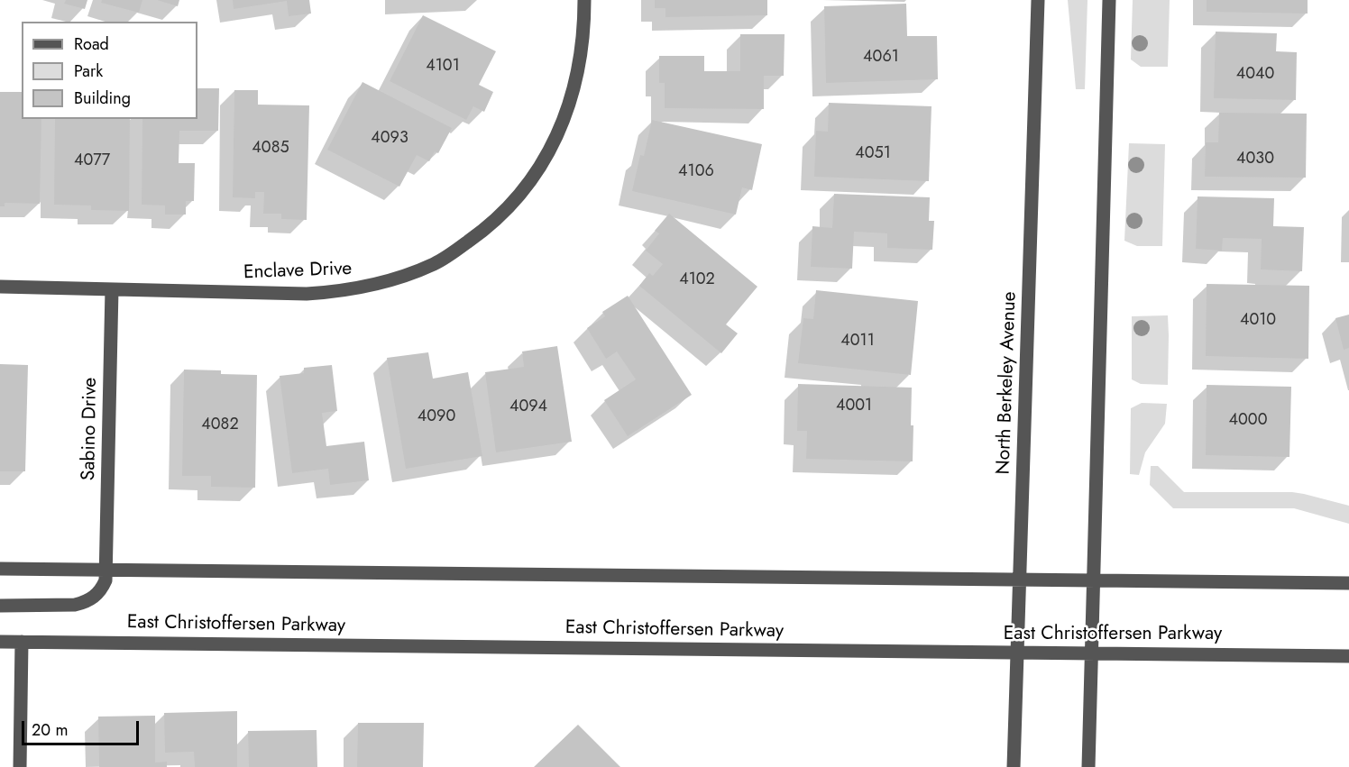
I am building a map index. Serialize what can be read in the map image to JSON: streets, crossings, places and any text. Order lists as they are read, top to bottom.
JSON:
{
  "streets": {
    "street": [
      "Enclave Drive",
      "North Berkeley Avenue",
      "Sabino Drive",
      "East Christoffersen Parkway"
    ]
  },
  "crossings": [
    ["Enclave Drive", "Sabino Drive"],
    ["North Berkeley Avenue", "East Christoffersen Parkway"]
  ],
  "house_numbers": [
    "4061",
    "4101",
    "4040",
    "4093",
    "4085",
    "4051",
    "4030",
    "4077",
    "4106",
    "4102",
    "4010",
    "4011",
    "4001",
    "4094",
    "4090",
    "4000",
    "4082"
  ],
  "legend": ["Road", "Park", "Building"],
  "scale_bar": "20 m"
}
